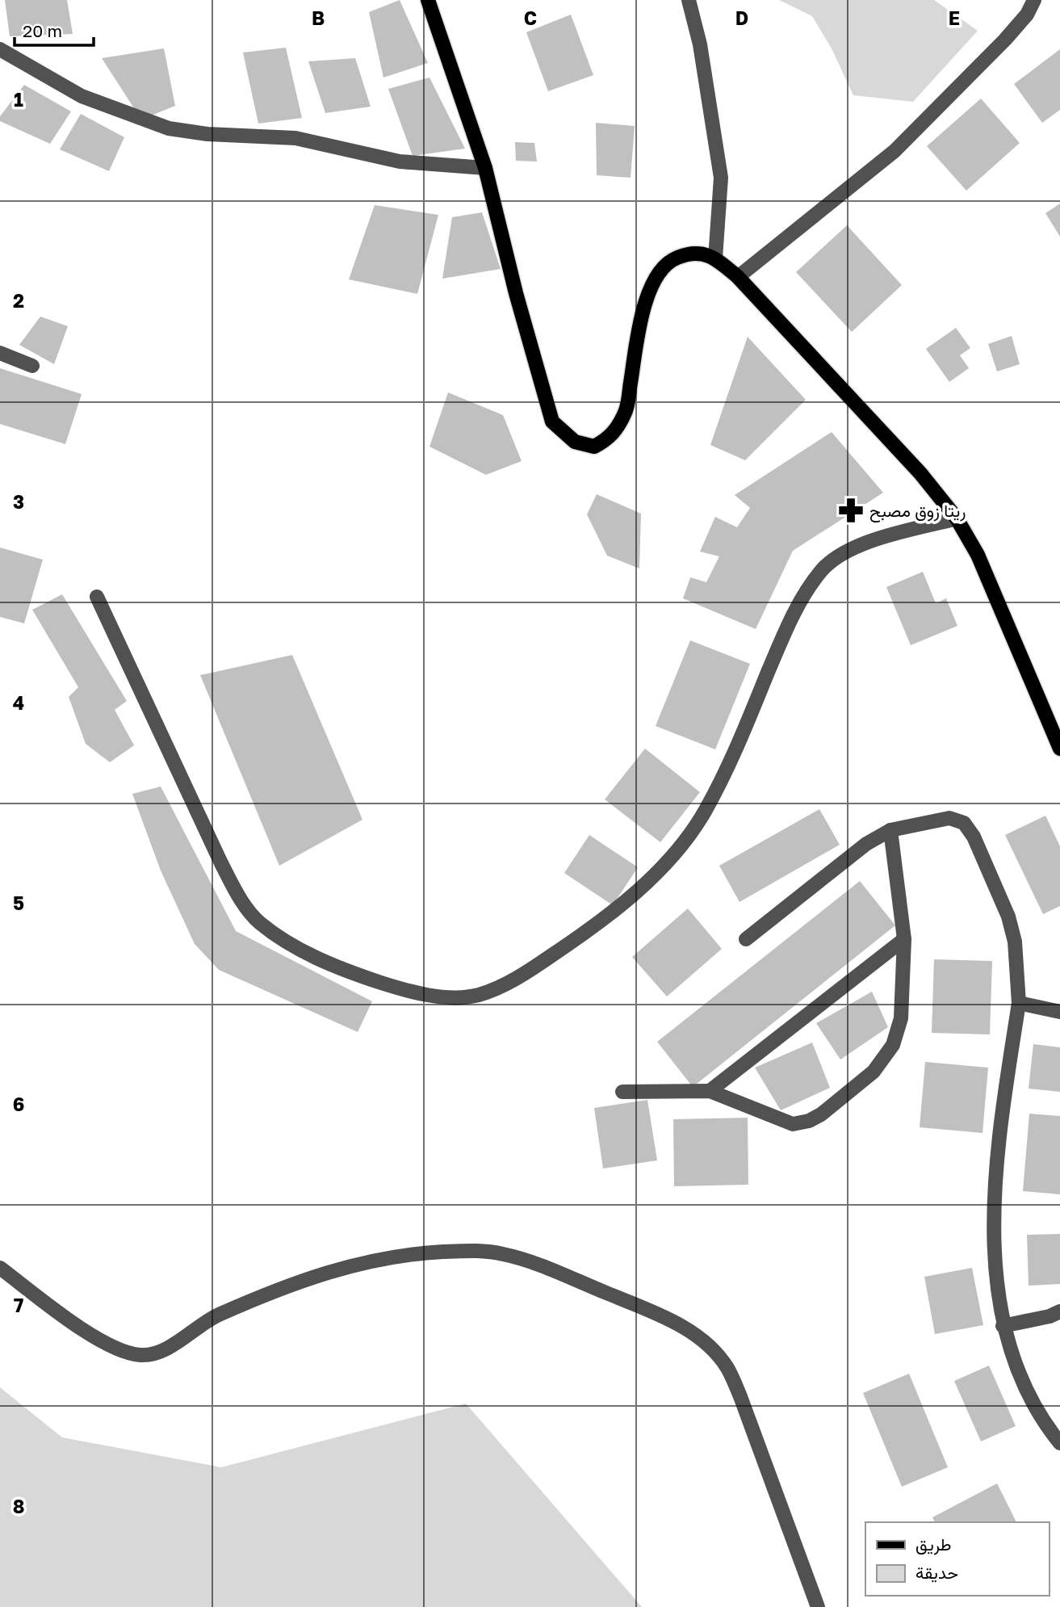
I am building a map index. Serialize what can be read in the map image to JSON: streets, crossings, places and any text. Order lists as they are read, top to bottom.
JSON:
{
  "places": {
    "pharmacy": ["ريتا زوق مصبح"]
  },
  "legend": ["طريق", "حديقة"],
  "scale_bar": "20 m",
  "grid": {
    "columns": [
      "B",
      "C",
      "D",
      "E"
    ],
    "rows": [
      "1",
      "2",
      "3",
      "4",
      "5",
      "6",
      "7",
      "8"
    ]
  }
}
